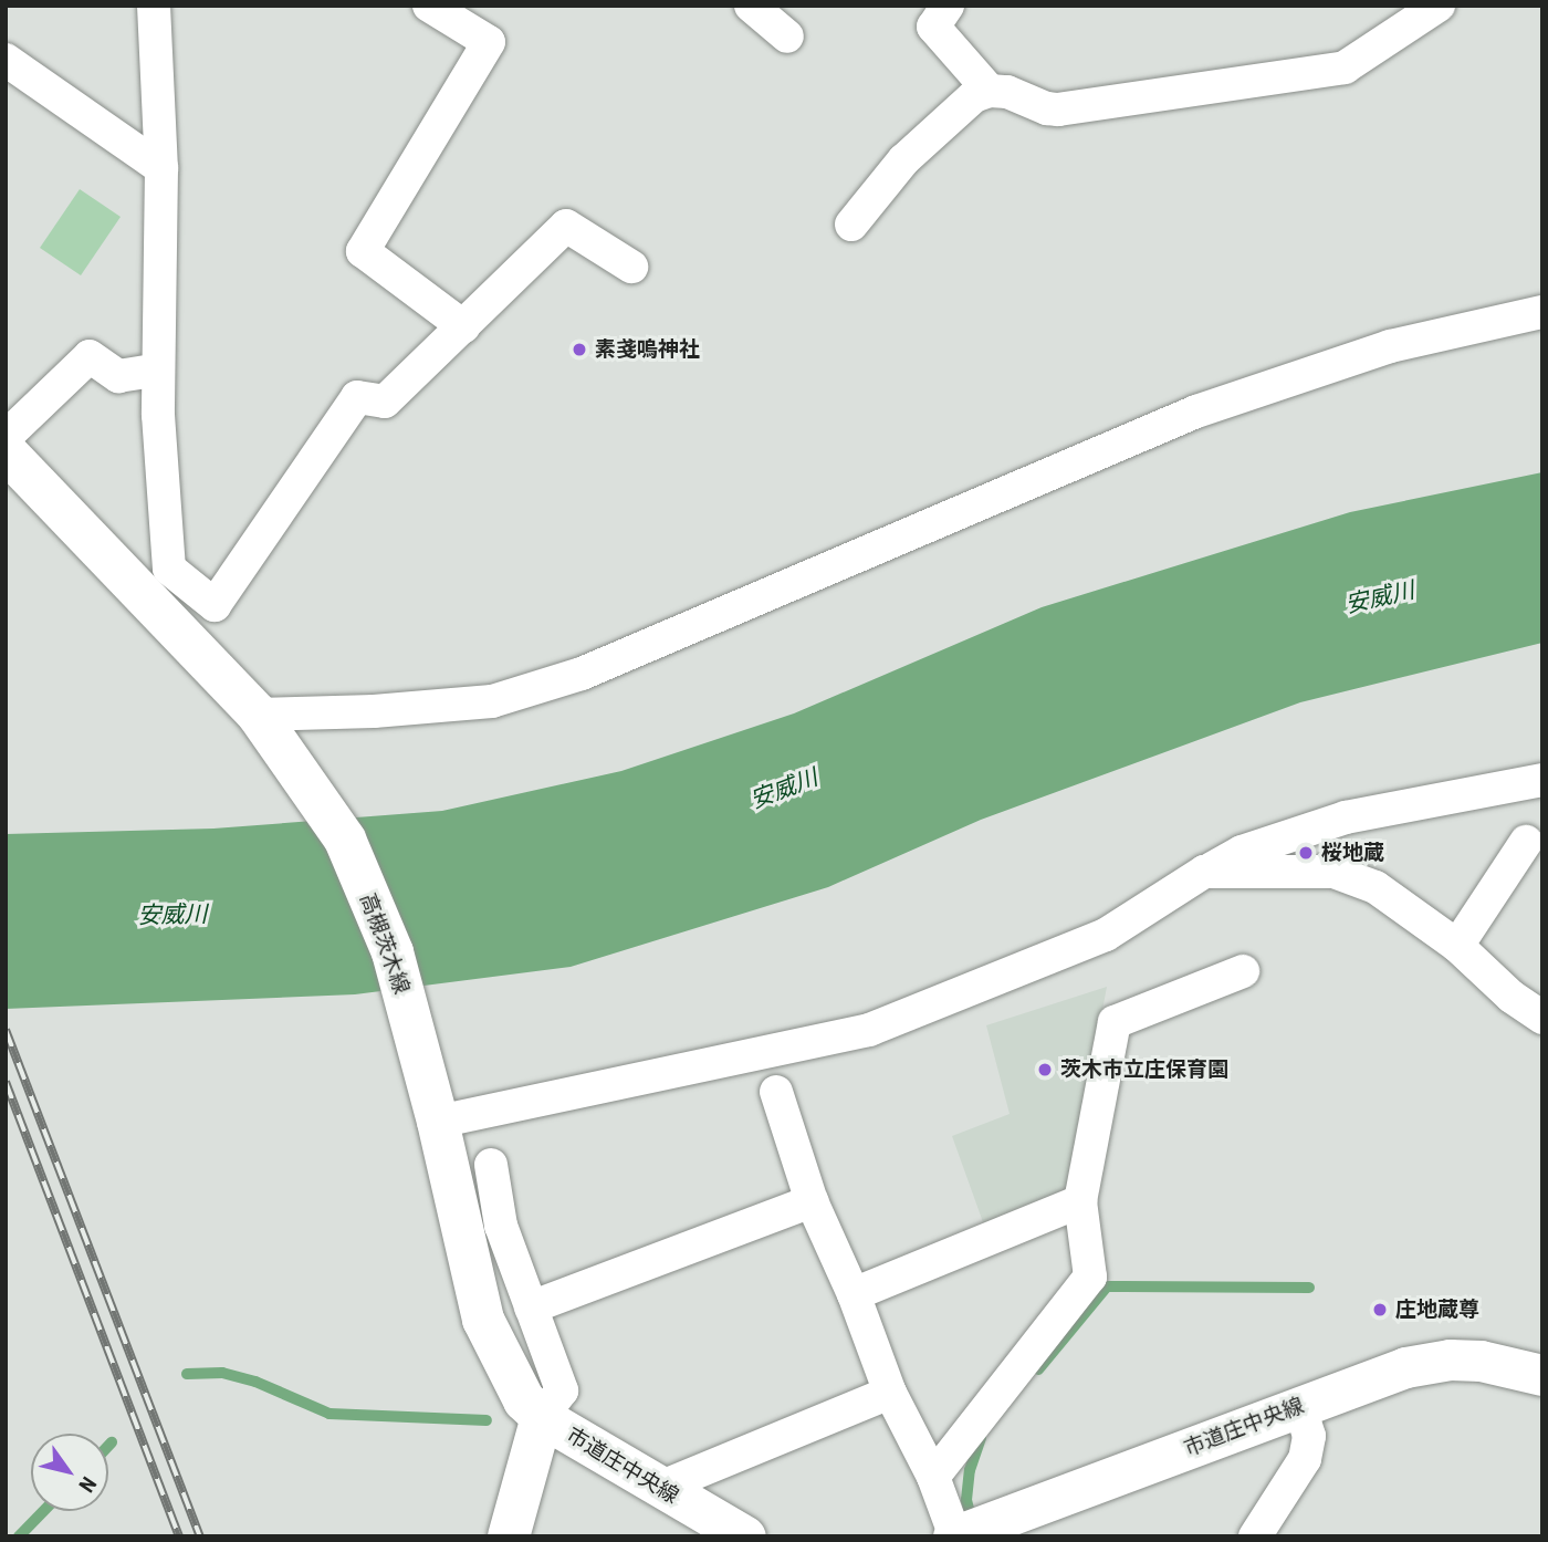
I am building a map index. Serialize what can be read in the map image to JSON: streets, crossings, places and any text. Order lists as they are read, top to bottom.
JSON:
{
  "streets": {
    "main road": ["高槻茨木線"],
    "street": ["市道庄中央線"]
  },
  "crossings": [
    ["高槻茨木線", "市道庄中央線"]
  ],
  "water": ["安威川"],
  "places": [
    "素戔嗚神社",
    "桜地蔵",
    "茨木市立庄保育園",
    "庄地蔵尊"
  ],
  "north": "bottom right"
}
